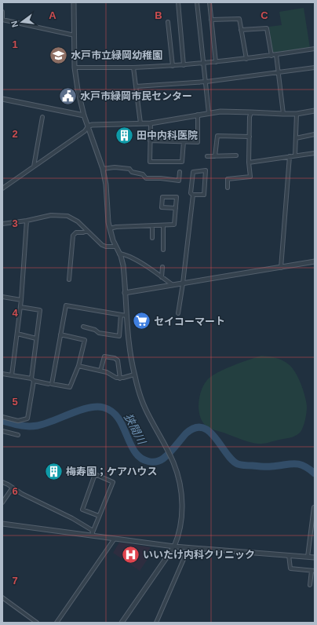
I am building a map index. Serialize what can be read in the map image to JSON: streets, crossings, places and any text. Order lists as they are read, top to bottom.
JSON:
{
  "water": ["狭間川"],
  "places": {
    "school or university": ["水戸市立緑岡幼稚園"],
    "public building": ["水戸市緑岡市民センター"],
    "building": ["田中内科医院", "梅寿園；ケアハウス"],
    "supermarket": ["セイコーマート"],
    "hospital": ["いいたけ内科クリニック"]
  },
  "north": "left",
  "grid": {
    "columns": ["A", "B", "C"],
    "rows": [
      "1",
      "2",
      "3",
      "4",
      "5",
      "6",
      "7"
    ]
  }
}
